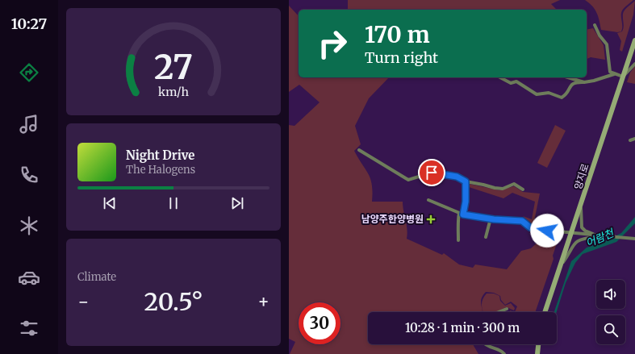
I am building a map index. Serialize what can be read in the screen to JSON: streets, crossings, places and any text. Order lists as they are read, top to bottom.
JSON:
{
  "streets": {
    "street": ["양지로"]
  },
  "water": ["어람천"],
  "places": {
    "health": ["남양주한양병원"]
  },
  "page": {
    "tabs": "10:27",
    "turn": ["170 m", "Turn right"],
    "song": ["Night Drive", "The Halogens"],
    "tile": "Climate",
    "heat": ["−", "20.5°", "+"],
    "limit": "30",
    "trip": "10:28 · 1 min · 300 m",
    "gauge": ["27", "km/h"]
  }
}
